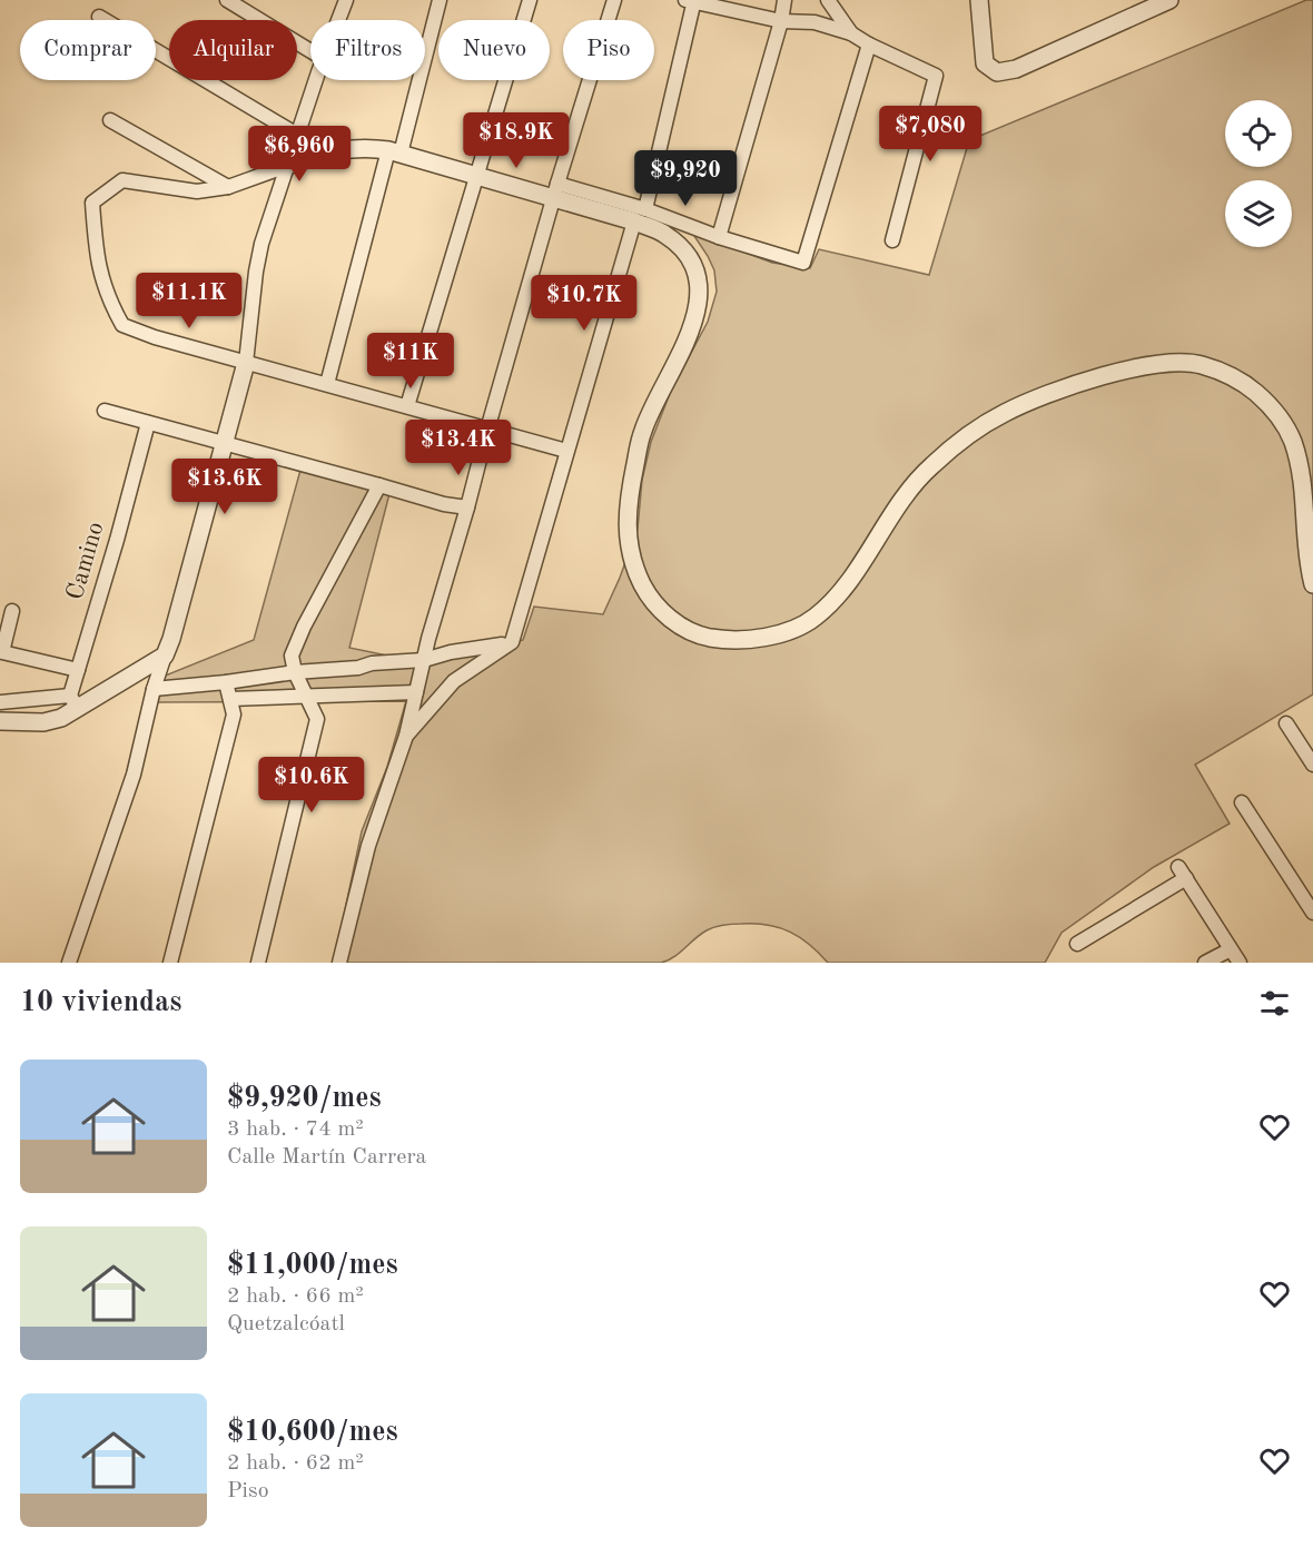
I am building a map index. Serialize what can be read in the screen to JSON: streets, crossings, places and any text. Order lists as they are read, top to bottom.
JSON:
{
  "streets": {
    "street": ["Camino"]
  },
  "page": {
    "chip": [
      "Comprar",
      "Alquilar",
      "Filtros",
      "Nuevo",
      "Piso"
    ],
    "price": [
      "$7,080",
      "$18.9K",
      "$6,960",
      "$9,920",
      "$11.1K",
      "$10.7K",
      "$11K",
      "$13.4K",
      "$13.6K",
      "$10.6K"
    ],
    "heading": "10 viviendas",
    "list": [
      {
        "name": "$9,920/mes",
        "note": "3 hab. · 74 m² · Calle Martín Carrera"
      },
      {
        "name": "$11,000/mes",
        "note": "2 hab. · 66 m² · Quetzalcóatl"
      },
      {
        "name": "$10,600/mes",
        "note": "2 hab. · 62 m² · Piso"
      }
    ]
  }
}
